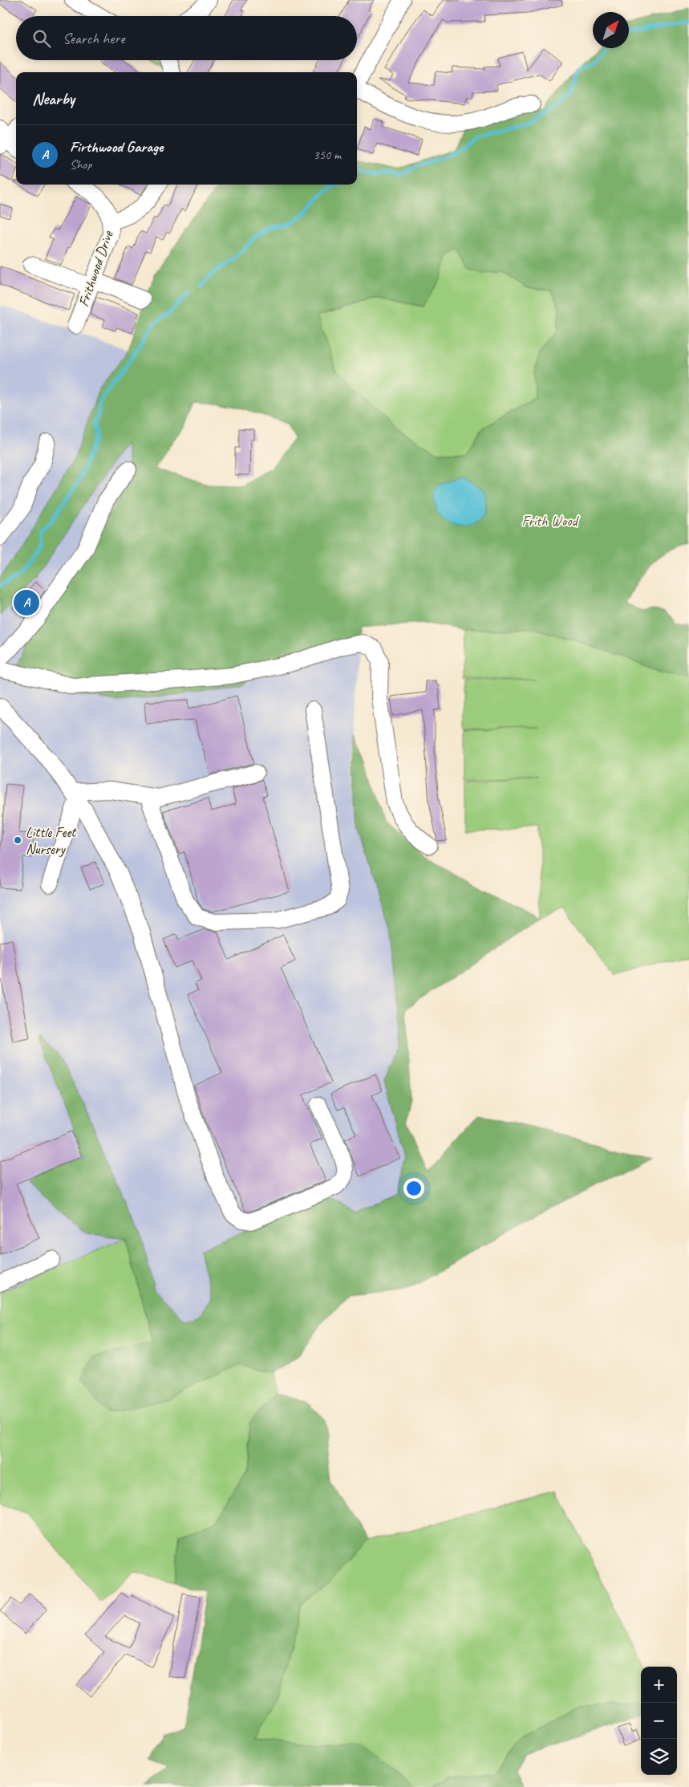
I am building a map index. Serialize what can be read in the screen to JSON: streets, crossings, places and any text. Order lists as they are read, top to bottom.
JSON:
{
  "streets": {
    "street": ["Frithwood Drive"]
  },
  "parks": ["Frith Wood"],
  "places": ["Little Feet Nursery"],
  "north": "top right",
  "page": {
    "search": "Search here",
    "heading": "Nearby",
    "list": [
      {
        "mark": "A",
        "name": "Firthwood Garage",
        "note": "Shop",
        "value": "350 m"
      }
    ],
    "pins": "A",
    "map_buttons": ["+", "−"]
  }
}
